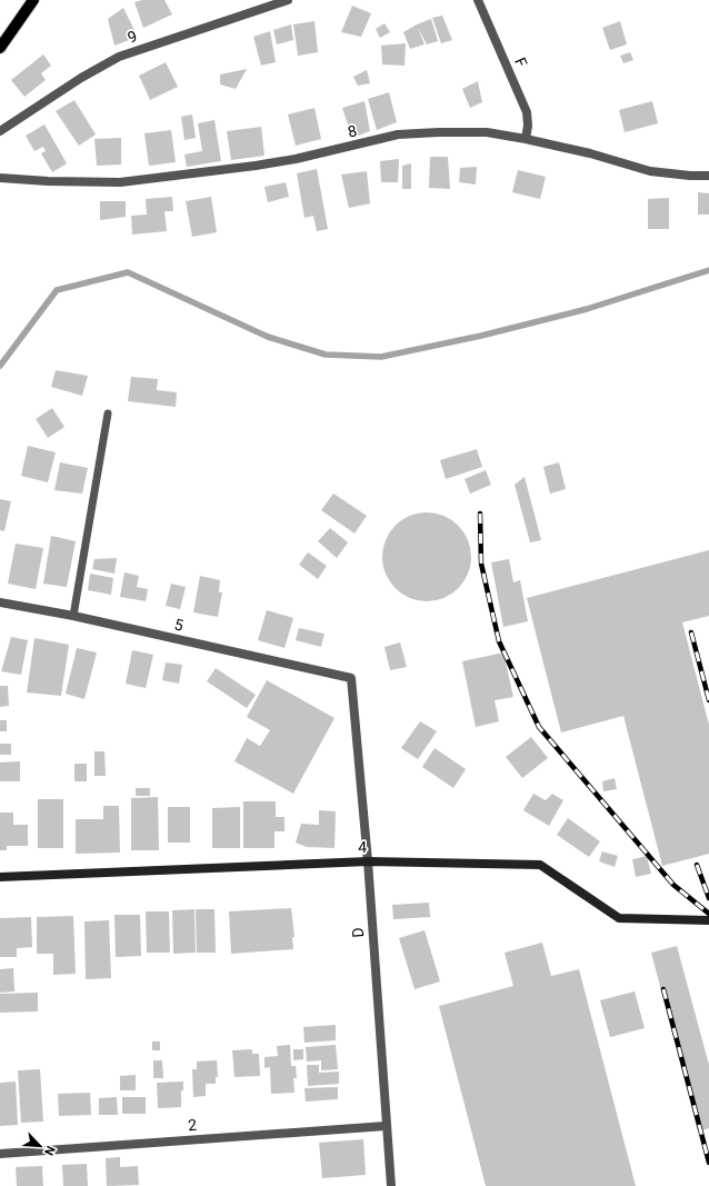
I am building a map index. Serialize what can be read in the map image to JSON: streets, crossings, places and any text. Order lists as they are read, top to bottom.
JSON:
{
  "streets": {
    "street": [
      "9",
      "F",
      "8",
      "5",
      "4",
      "D",
      "2"
    ]
  },
  "crossings": [
    ["F", "8"],
    ["5", "D"],
    ["4", "D"],
    ["D", "2"]
  ],
  "north": "bottom right"
}
